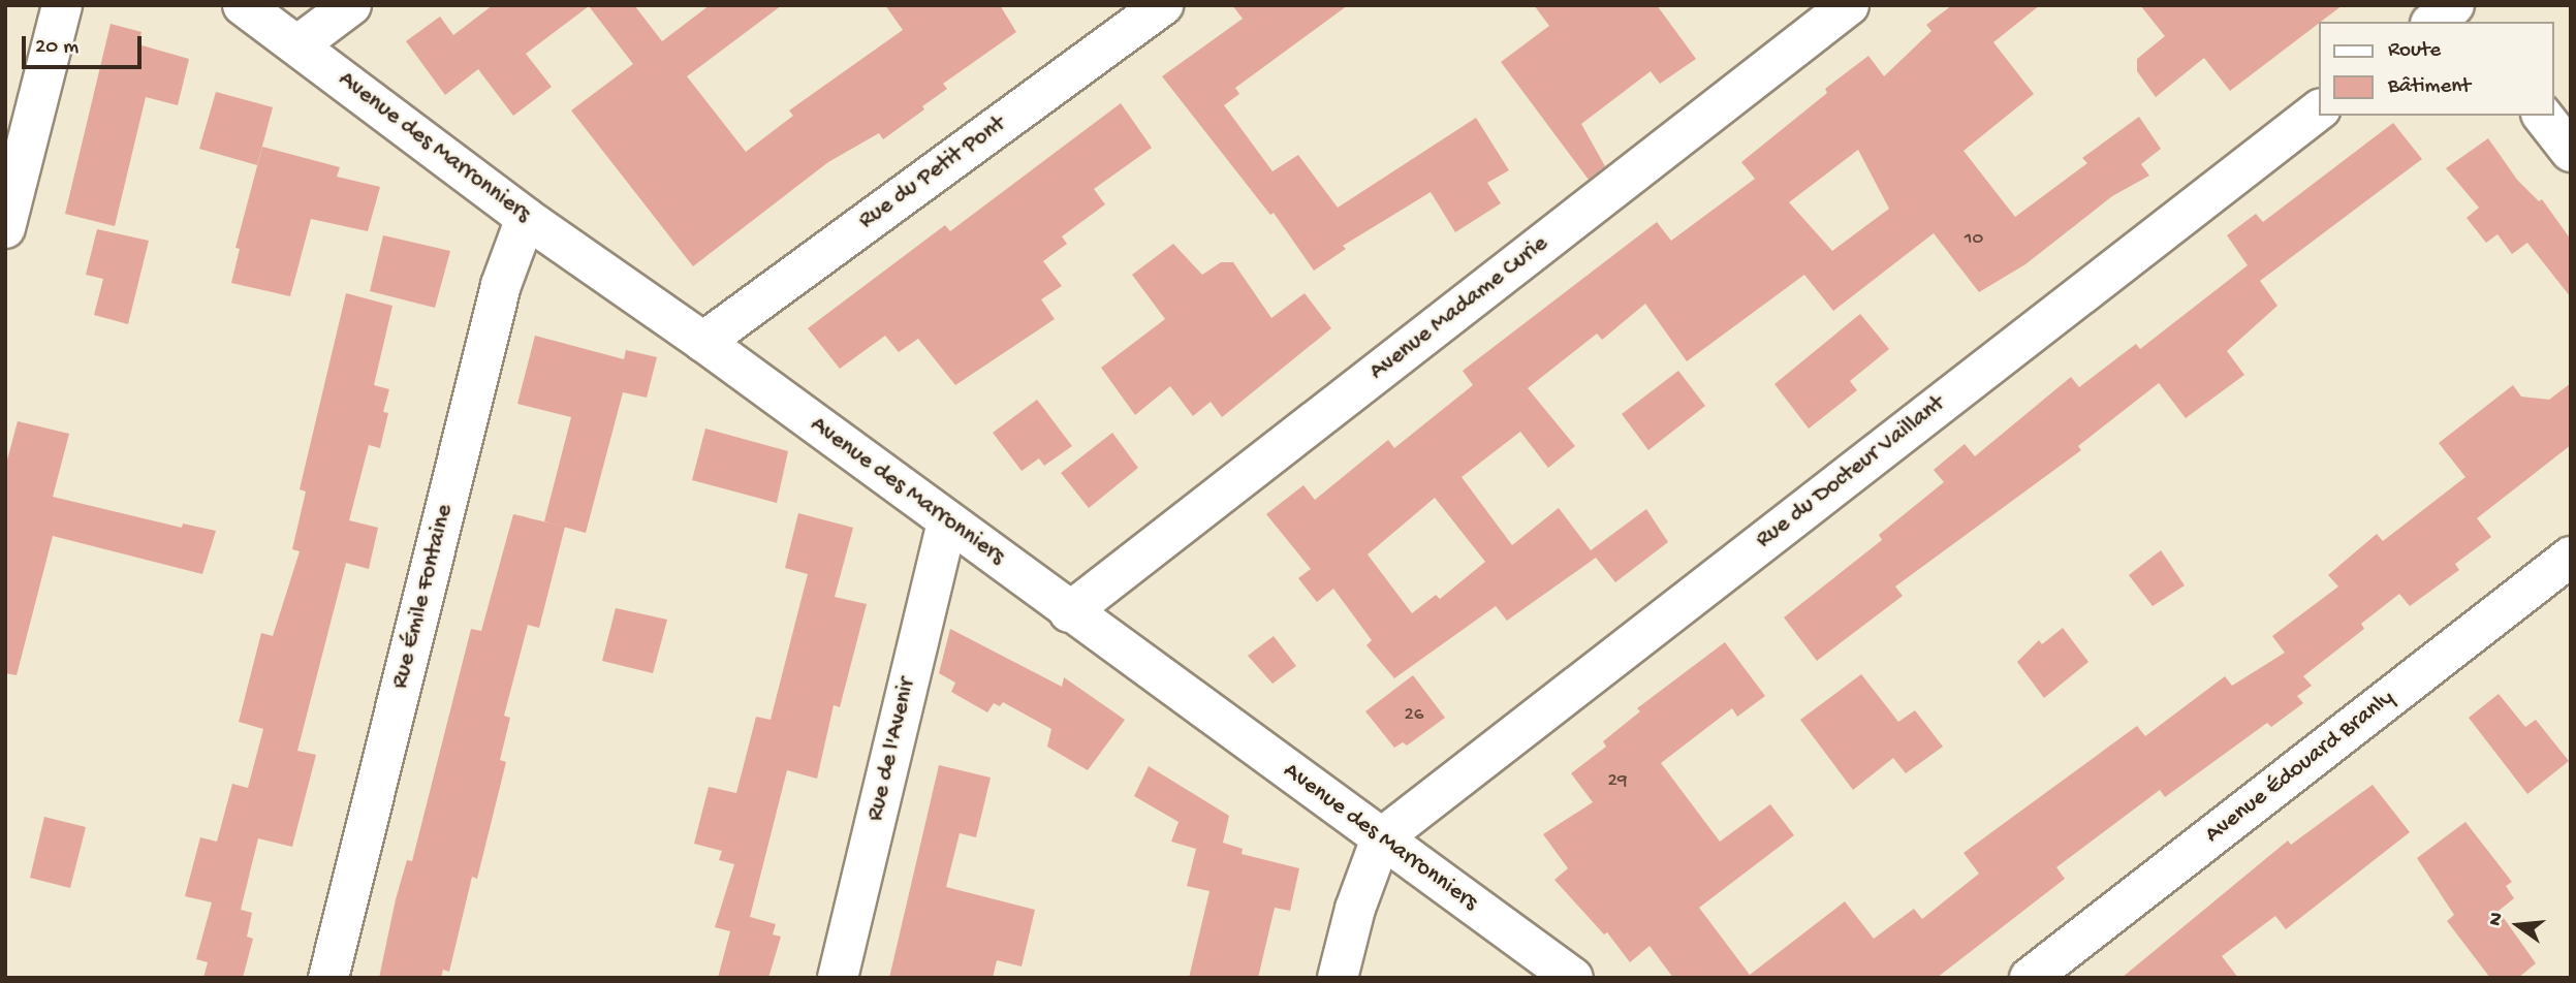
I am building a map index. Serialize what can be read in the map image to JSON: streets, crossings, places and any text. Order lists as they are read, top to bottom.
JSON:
{
  "streets": {
    "street": [
      "Avenue des Marronniers",
      "Rue du Petit Pont",
      "Avenue Madame Curie",
      "Rue du Docteur Vaillant",
      "Rue Émile Fontaine",
      "Rue de l'Avenir",
      "Avenue Édouard Branly"
    ]
  },
  "crossings": [
    ["Avenue des Marronniers", "Rue du Petit Pont"],
    ["Avenue des Marronniers", "Avenue Madame Curie"],
    ["Avenue des Marronniers", "Rue du Docteur Vaillant"],
    ["Avenue des Marronniers", "Rue Émile Fontaine"],
    ["Avenue des Marronniers", "Rue de l'Avenir"]
  ],
  "house_numbers": ["10", "26", "29"],
  "legend": ["Route", "Bâtiment"],
  "scale_bar": "20 m",
  "north": "left"
}
